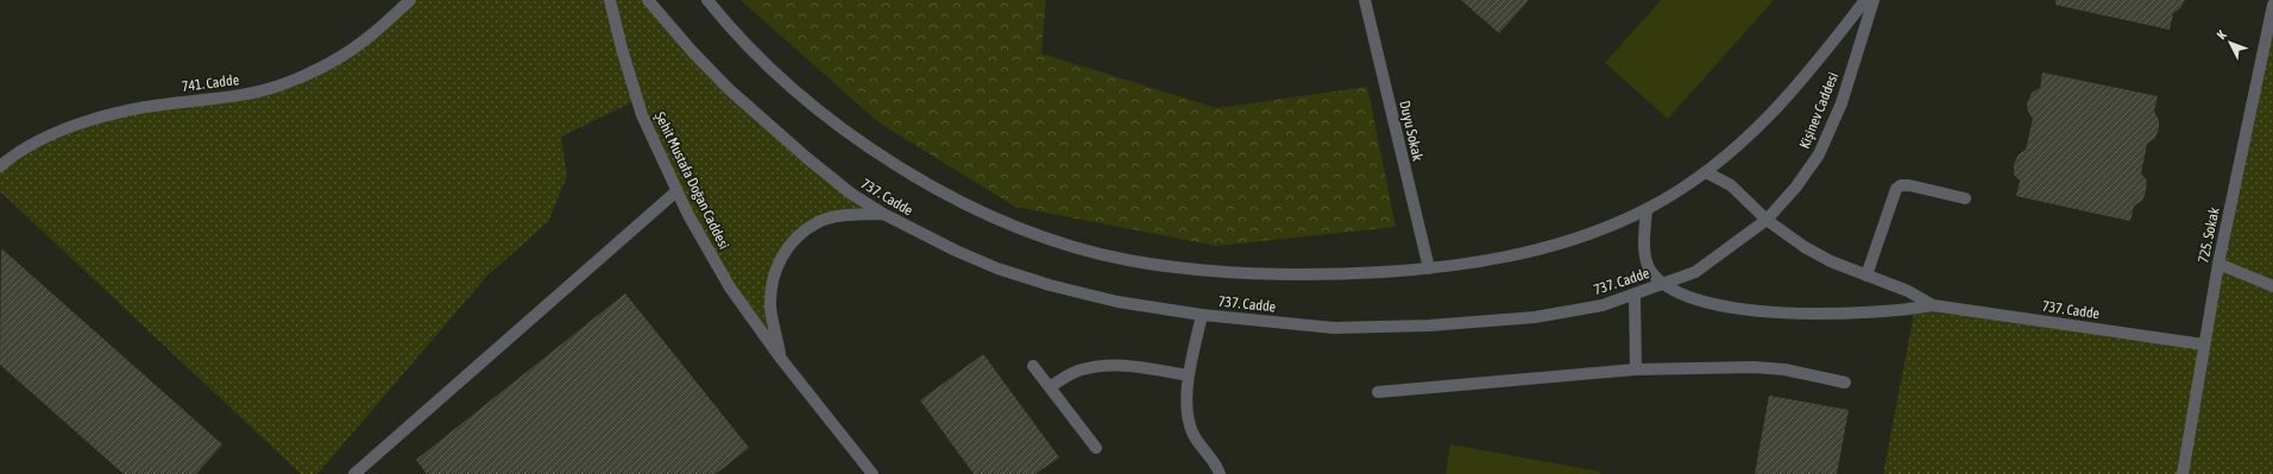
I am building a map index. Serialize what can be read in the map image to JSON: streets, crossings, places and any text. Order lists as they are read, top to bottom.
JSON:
{
  "streets": {
    "street": [
      "741. Cadde",
      "Kişinev Caddesi",
      "Duyu Sokak",
      "Şehit Mustafa Doğan Caddesi",
      "737. Cadde",
      "725. Sokak"
    ]
  },
  "crossings": [
    ["Kişinev Caddesi", "737. Cadde"],
    ["Duyu Sokak", "737. Cadde"],
    ["Şehit Mustafa Doğan Caddesi", "737. Cadde"],
    ["737. Cadde", "725. Sokak"]
  ],
  "north": "top left"
}
